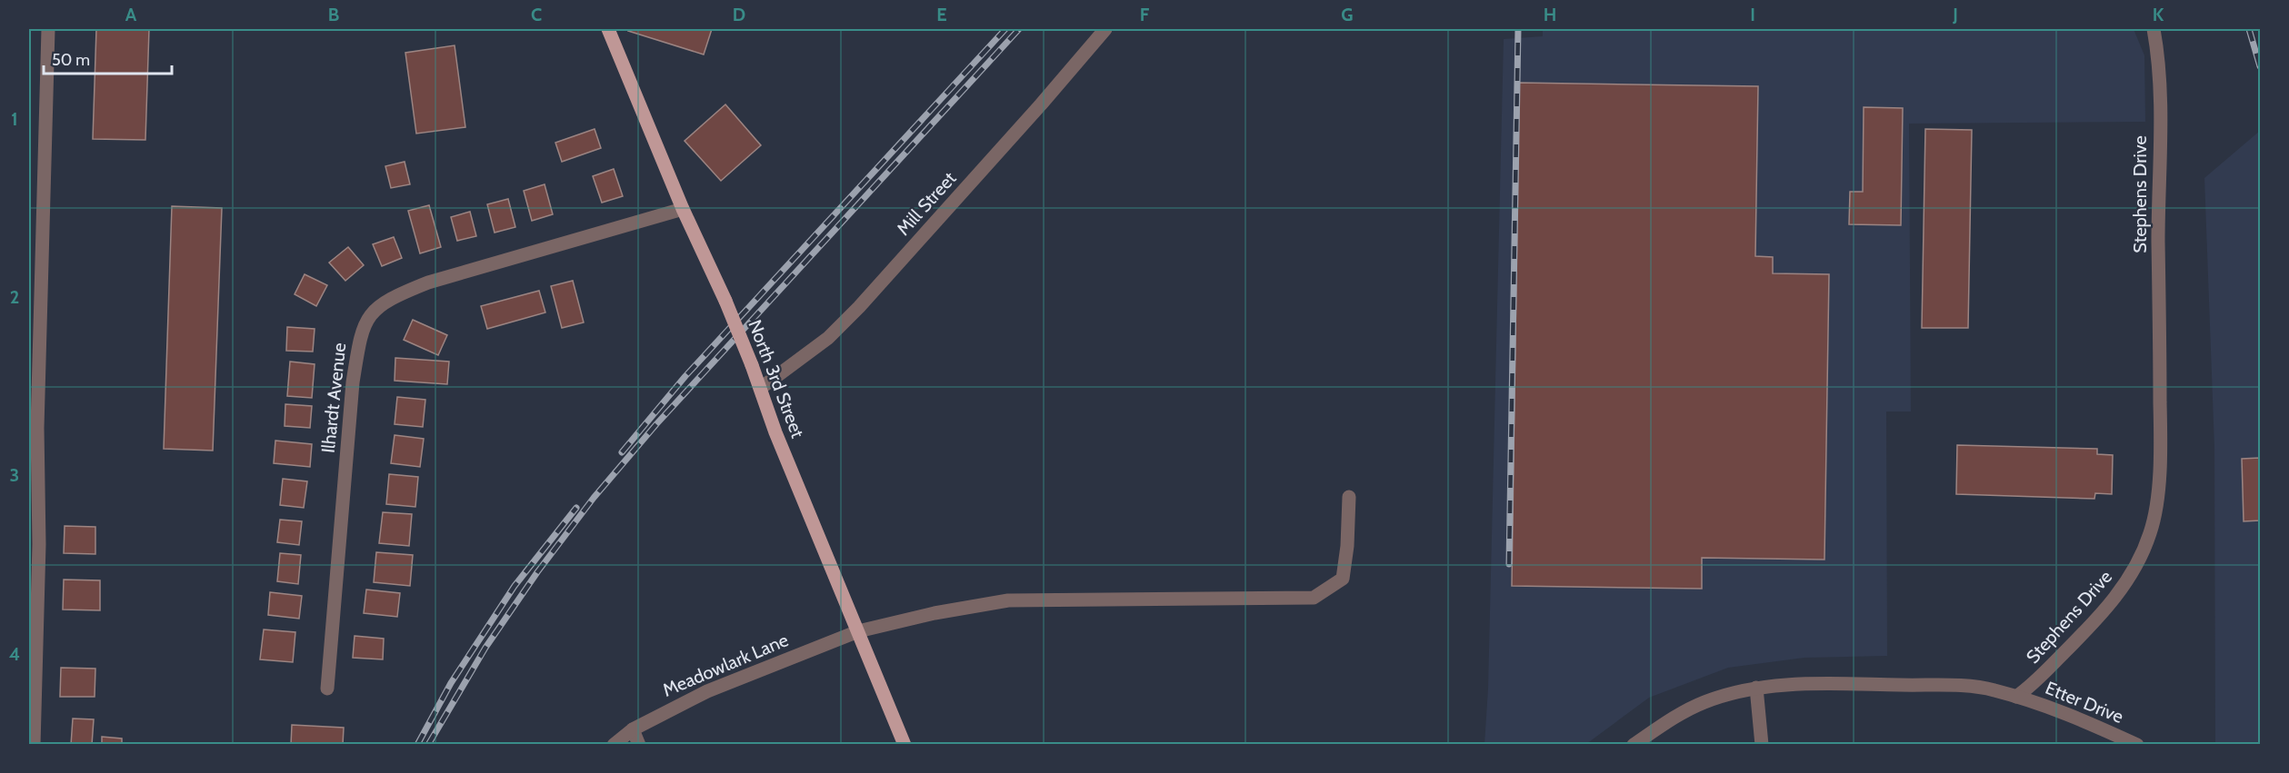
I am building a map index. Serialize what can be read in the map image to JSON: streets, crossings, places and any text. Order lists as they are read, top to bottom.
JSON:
{
  "streets": {
    "main road": ["North 3rd Street"],
    "street": [
      "Stephens Drive",
      "Mill Street",
      "Ilhardt Avenue",
      "Meadowlark Lane",
      "Etter Drive"
    ]
  },
  "crossings": [
    ["Stephens Drive", "Etter Drive"],
    ["Mill Street", "North 3rd Street"],
    ["North 3rd Street", "Ilhardt Avenue"],
    ["North 3rd Street", "Meadowlark Lane"]
  ],
  "scale_bar": "50 m",
  "grid": {
    "columns": [
      "A",
      "B",
      "C",
      "D",
      "E",
      "F",
      "G",
      "H",
      "I",
      "J",
      "K"
    ],
    "rows": [
      "1",
      "2",
      "3",
      "4"
    ]
  }
}
